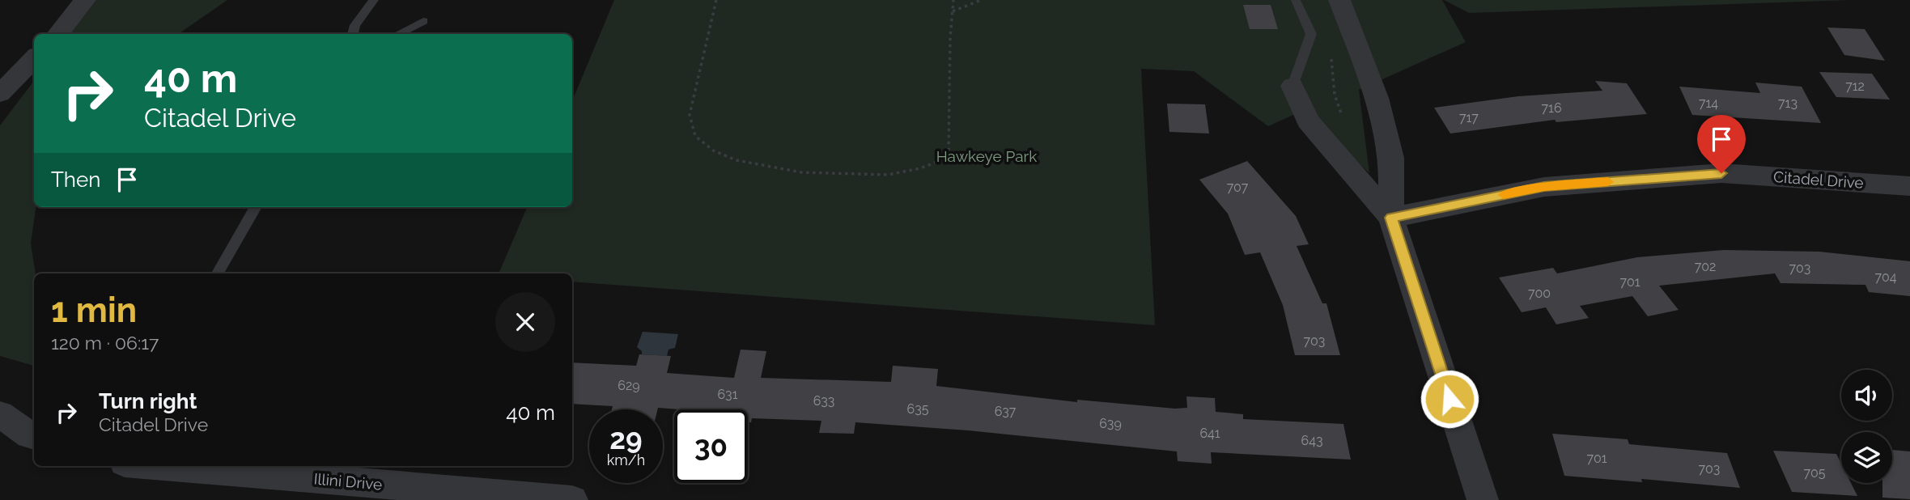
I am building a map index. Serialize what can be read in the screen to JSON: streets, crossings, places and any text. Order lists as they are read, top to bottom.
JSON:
{
  "streets": {
    "street": ["Citadel Drive", "Illini Drive"]
  },
  "parks": ["Hawkeye Park"],
  "house_numbers": [
    "712",
    "714",
    "713",
    "716",
    "717",
    "707",
    "702",
    "703",
    "704",
    "701",
    "700",
    "703",
    "629",
    "631",
    "633",
    "635",
    "637",
    "639",
    "641",
    "643",
    "701",
    "703",
    "705"
  ],
  "page": {
    "turn": ["40 m", "Citadel Drive"],
    "then": "Then",
    "heading": ["1 min", "120 m · 06:17"],
    "list": [
      {
        "name": "Turn right",
        "note": "Citadel Drive",
        "value": "40 m"
      }
    ],
    "speed": "29 km/h",
    "limit": "30"
  }
}
